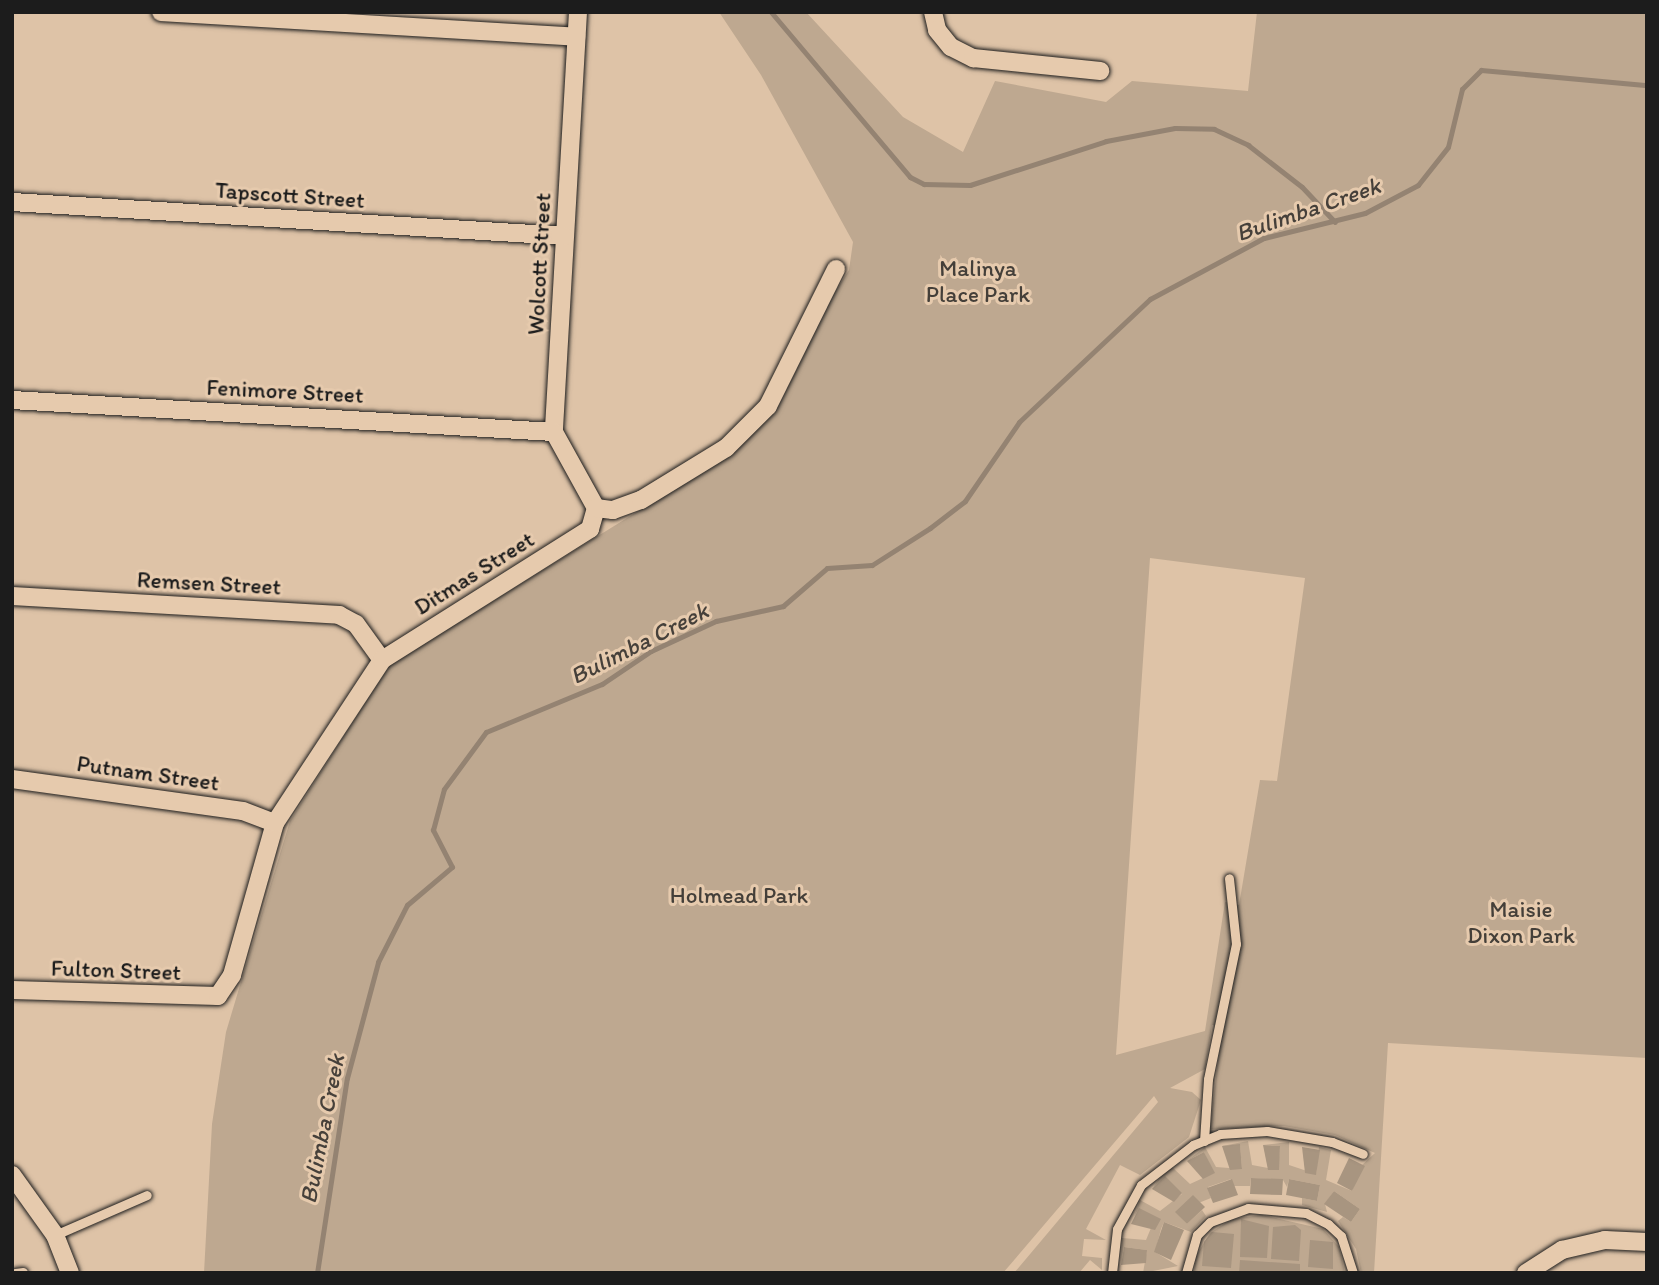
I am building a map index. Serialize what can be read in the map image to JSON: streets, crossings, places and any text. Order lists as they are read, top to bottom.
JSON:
{
  "streets": {
    "street": [
      "Tapscott Street",
      "Wolcott Street",
      "Fenimore Street",
      "Ditmas Street",
      "Remsen Street",
      "Putnam Street",
      "Fulton Street"
    ]
  },
  "crossings": [
    ["Tapscott Street", "Wolcott Street"],
    ["Wolcott Street", "Fenimore Street"],
    ["Ditmas Street", "Remsen Street"],
    ["Ditmas Street", "Putnam Street"],
    ["Ditmas Street", "Fulton Street"]
  ],
  "water": ["Bulimba Creek"],
  "parks": ["Malinya Place Park", "Holmead Park", "Maisie Dixon Park"]
}
